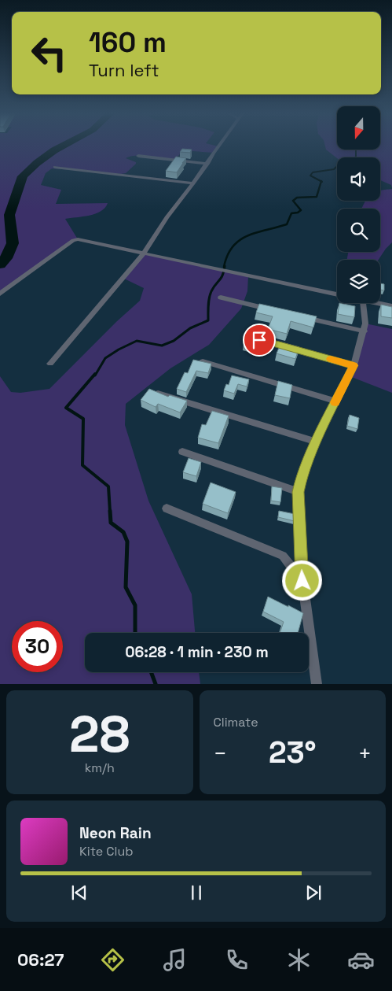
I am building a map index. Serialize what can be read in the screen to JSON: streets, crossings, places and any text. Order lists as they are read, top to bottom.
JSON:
{
  "north": "bottom",
  "page": {
    "turn": ["160 m", "Turn left"],
    "limit": "30",
    "trip": "06:28 · 1 min · 230 m",
    "tile": [
      ["28", "km/h"],
      "Climate"
    ],
    "heat": ["−", "23°", "+"],
    "song": ["Neon Rain", "Kite Club"],
    "tabs": "06:27"
  }
}
